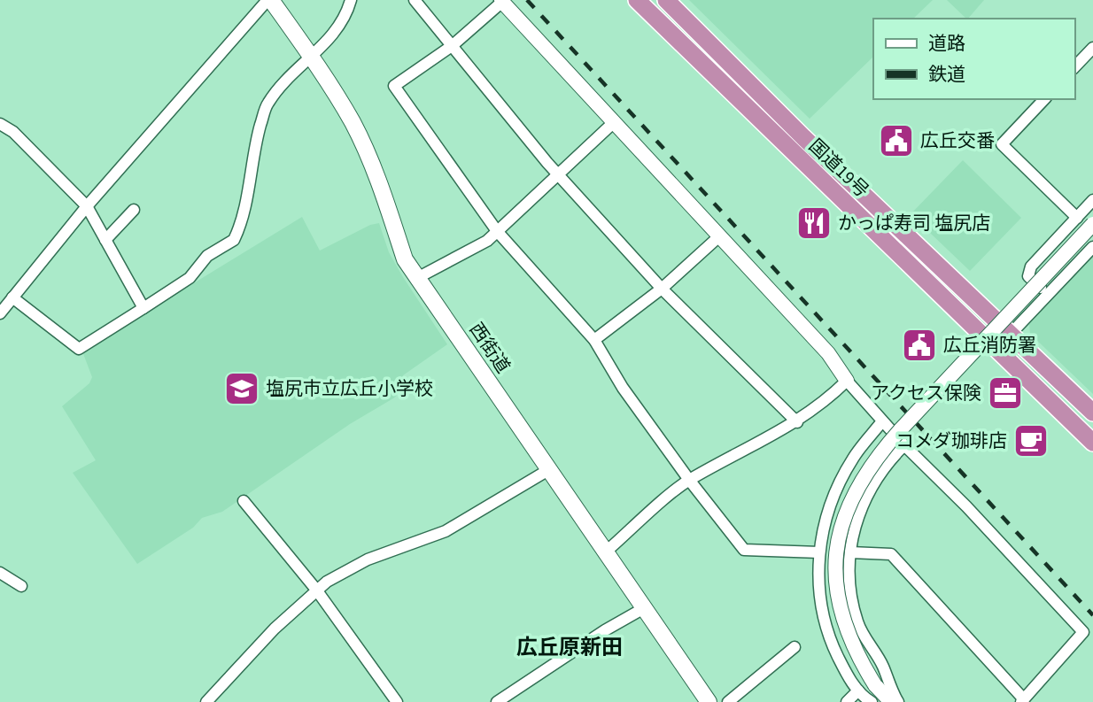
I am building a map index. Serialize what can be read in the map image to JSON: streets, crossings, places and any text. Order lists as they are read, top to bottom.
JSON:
{
  "streets": {
    "highway": ["国道19号"],
    "main road": ["西街道"]
  },
  "districts": ["広丘原新田"],
  "places": {
    "public building": ["広丘交番", "広丘消防署"],
    "restaurant": ["かっぱ寿司 塩尻店"],
    "school or university": ["塩尻市立広丘小学校"],
    "office": ["アクセス保険"],
    "cafe": ["コメダ珈琲店"]
  },
  "legend": ["道路", "鉄道"]
}
